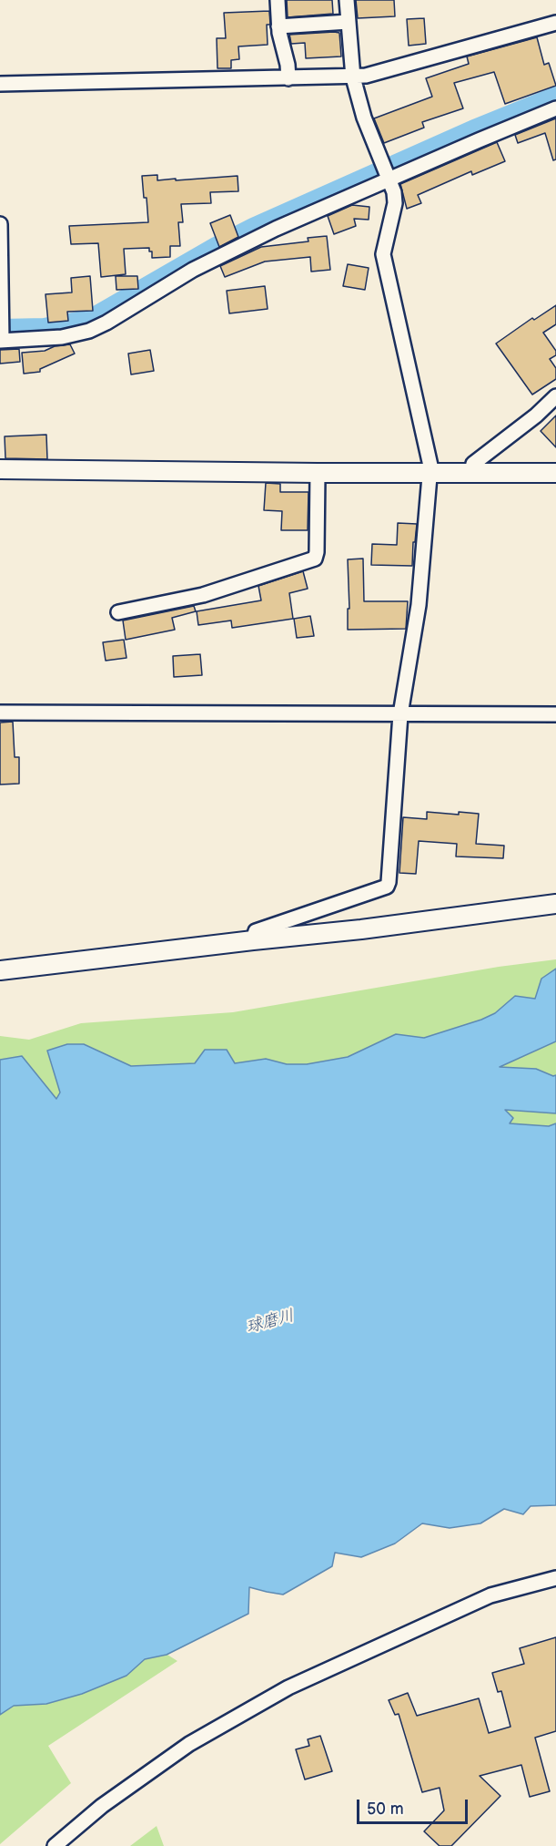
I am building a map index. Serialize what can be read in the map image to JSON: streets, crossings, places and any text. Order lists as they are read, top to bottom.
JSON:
{
  "water": ["球磨川"],
  "scale_bar": "50 m"
}
